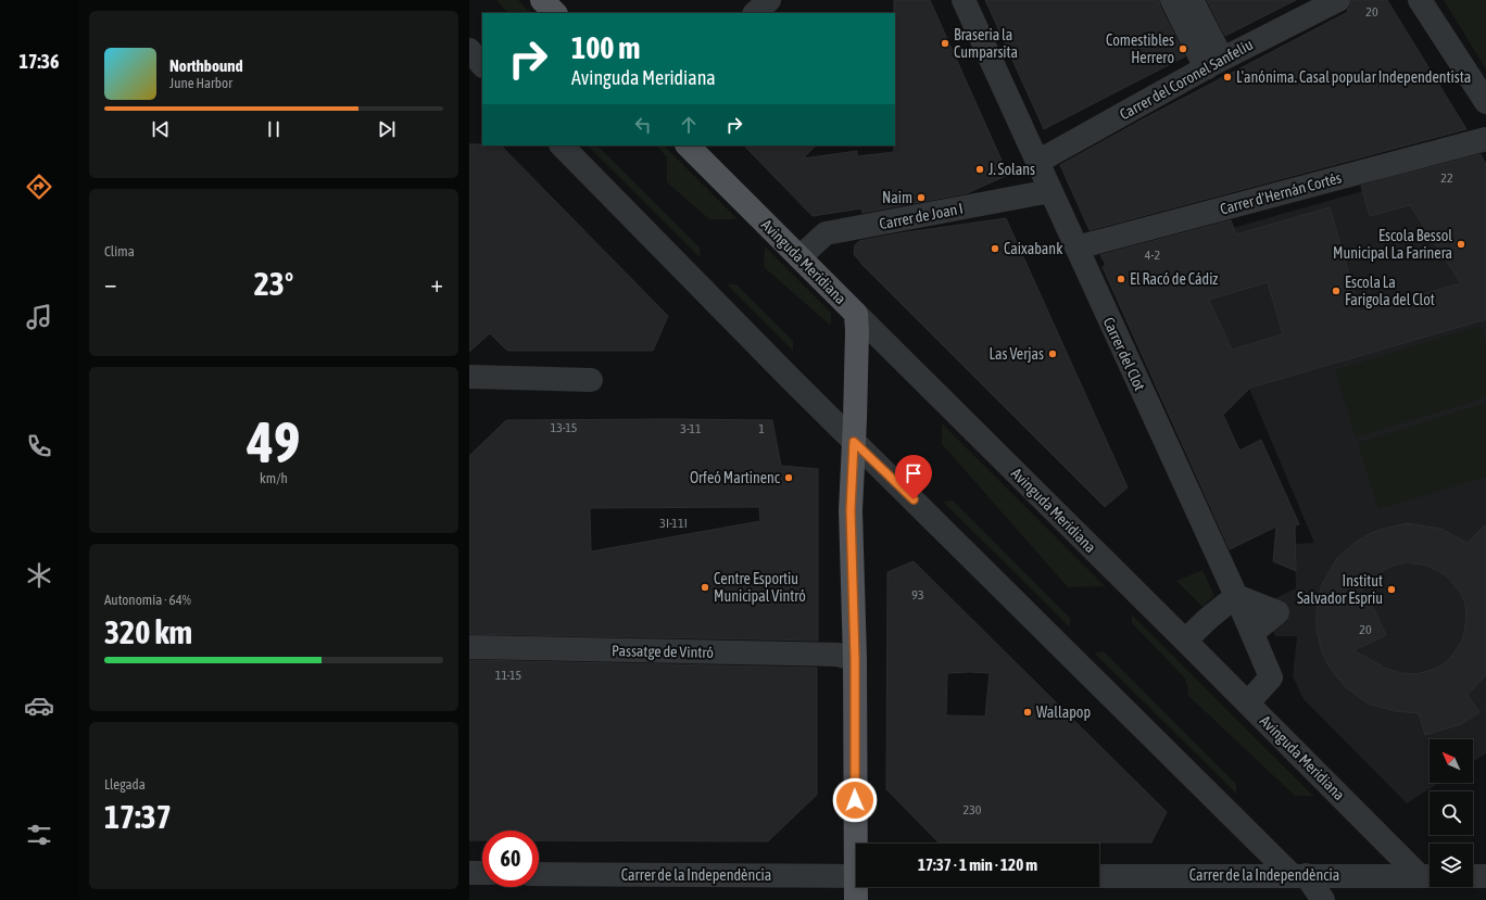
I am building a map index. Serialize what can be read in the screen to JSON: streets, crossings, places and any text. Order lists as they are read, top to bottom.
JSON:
{
  "streets": {
    "main road": ["Avinguda Meridiana"],
    "street": [
      "Carrer del Coronel Sanfeliu",
      "Carrer d'Hernán Cortés",
      "Carrer de Joan I",
      "Carrer del Clot",
      "Passatge de Vintró",
      "Carrer de la Independència"
    ]
  },
  "crossings": [
    ["Carrer del Coronel Sanfeliu", "Carrer del Clot"],
    ["Carrer d'Hernán Cortés", "Carrer del Clot"],
    ["Carrer de Joan I", "Avinguda Meridiana"],
    ["Carrer de Joan I", "Carrer del Clot"],
    ["Avinguda Meridiana", "Carrer del Clot"],
    ["Avinguda Meridiana", "Carrer de la Independència"]
  ],
  "places": [
    "Braseria la Cumparsita",
    "Comestibles Herrero",
    "L'anónima. Casal popular Independentista",
    "J. Solans",
    "Naim",
    "Escola Bessol Municipal La Farinera",
    "Caixabank",
    "El Racó de Cádiz",
    "Escola La Farigola del Clot",
    "Las Verjas",
    "Orfeó Martinenc",
    "Centre Esportiu Municipal Vintró",
    "Institut Salvador Espriu",
    "Wallapop"
  ],
  "house_numbers": [
    "20",
    "22",
    "4-2",
    "13-15",
    "3-11",
    "1",
    "3I-11I",
    "93",
    "20",
    "11-15",
    "230"
  ],
  "north": "top left",
  "page": {
    "tabs": "17:36",
    "turn": ["100 m", "Avinguda Meridiana"],
    "song": ["Northbound", "June Harbor"],
    "tile": [
      "Clima",
      ["49", "km/h"],
      ["Autonomía · 64%", "320 km"],
      ["Llegada", "17:37"]
    ],
    "heat": ["−", "23°", "+"],
    "limit": "60",
    "trip": "17:37 · 1 min · 120 m"
  }
}
